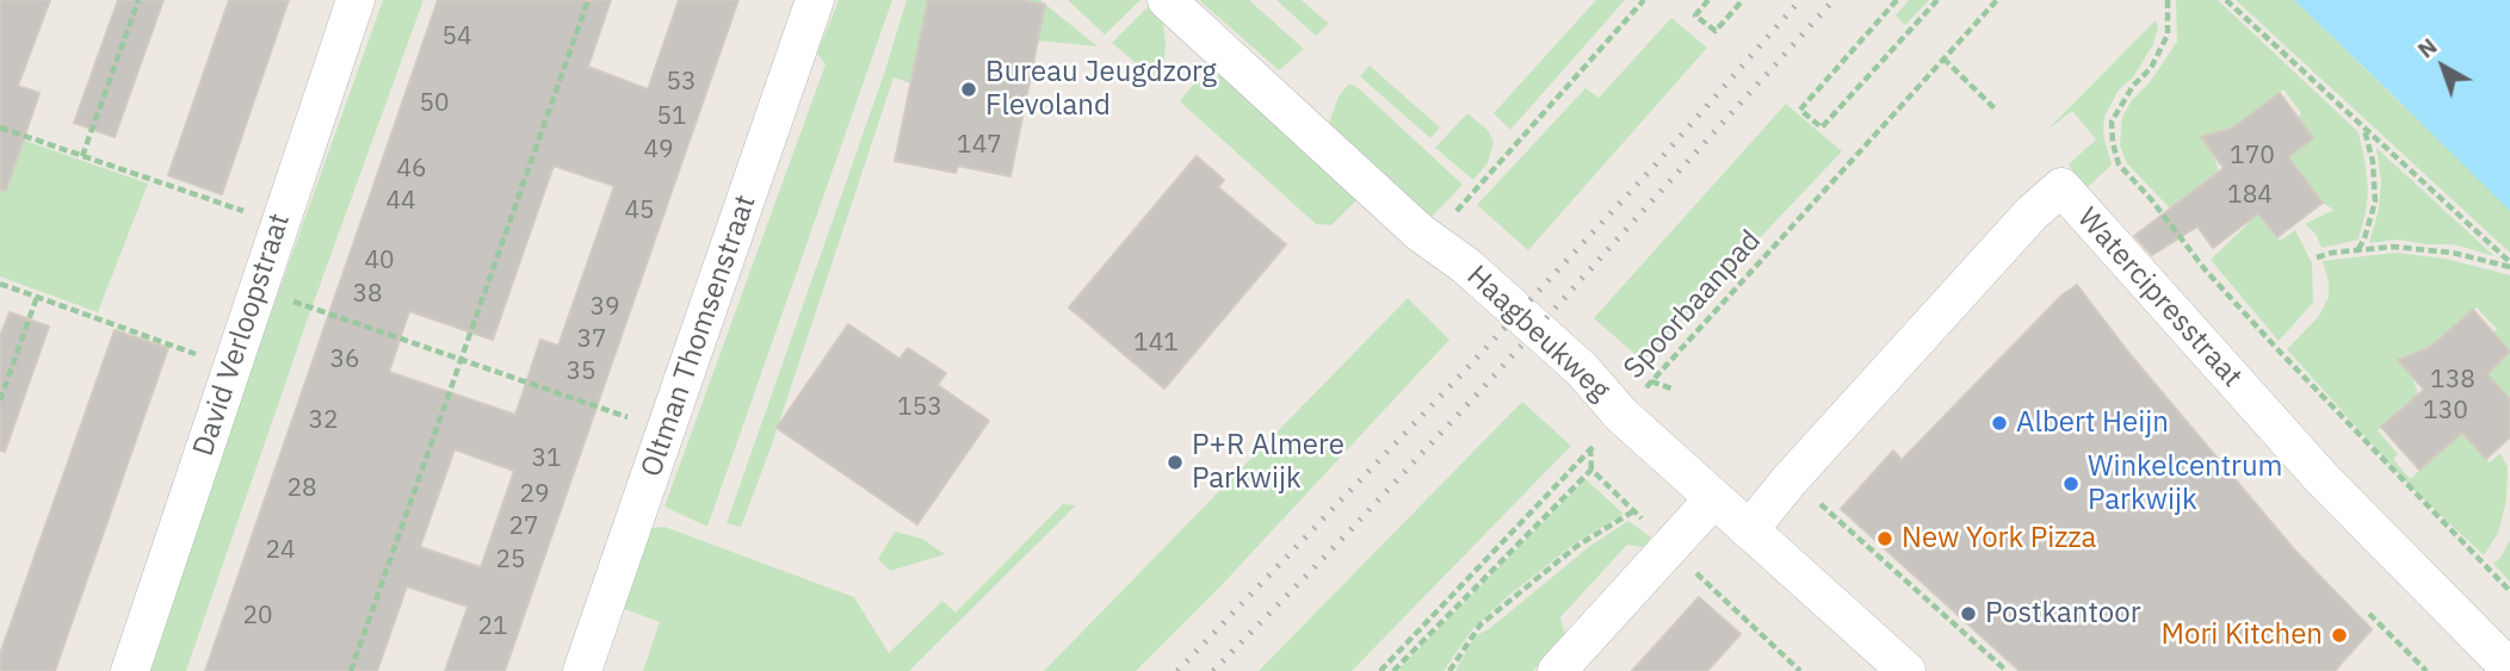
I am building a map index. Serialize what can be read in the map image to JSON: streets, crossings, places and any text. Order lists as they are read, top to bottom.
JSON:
{
  "streets": {
    "street": [
      "Watercipresstraat",
      "Haagbeukweg",
      "David Verloopstraat",
      "Oltman Thomsenstraat"
    ],
    "path": ["Spoorbaanpad"]
  },
  "crossings": [
    ["Watercipresstraat", "Haagbeukweg"],
    ["Spoorbaanpad", "Haagbeukweg"]
  ],
  "places": [
    "Bureau Jeugdzorg Flevoland",
    "Albert Heijn",
    "P+R Almere Parkwijk",
    "Winkelcentrum Parkwijk",
    "New York Pizza",
    "Postkantoor",
    "Mori Kitchen"
  ],
  "house_numbers": [
    "54",
    "53",
    "50",
    "51",
    "147",
    "49",
    "170",
    "46",
    "184",
    "44",
    "45",
    "40",
    "38",
    "39",
    "37",
    "141",
    "36",
    "35",
    "138",
    "153",
    "130",
    "32",
    "31",
    "28",
    "29",
    "27",
    "24",
    "25",
    "20",
    "21"
  ],
  "north": "top left"
}
